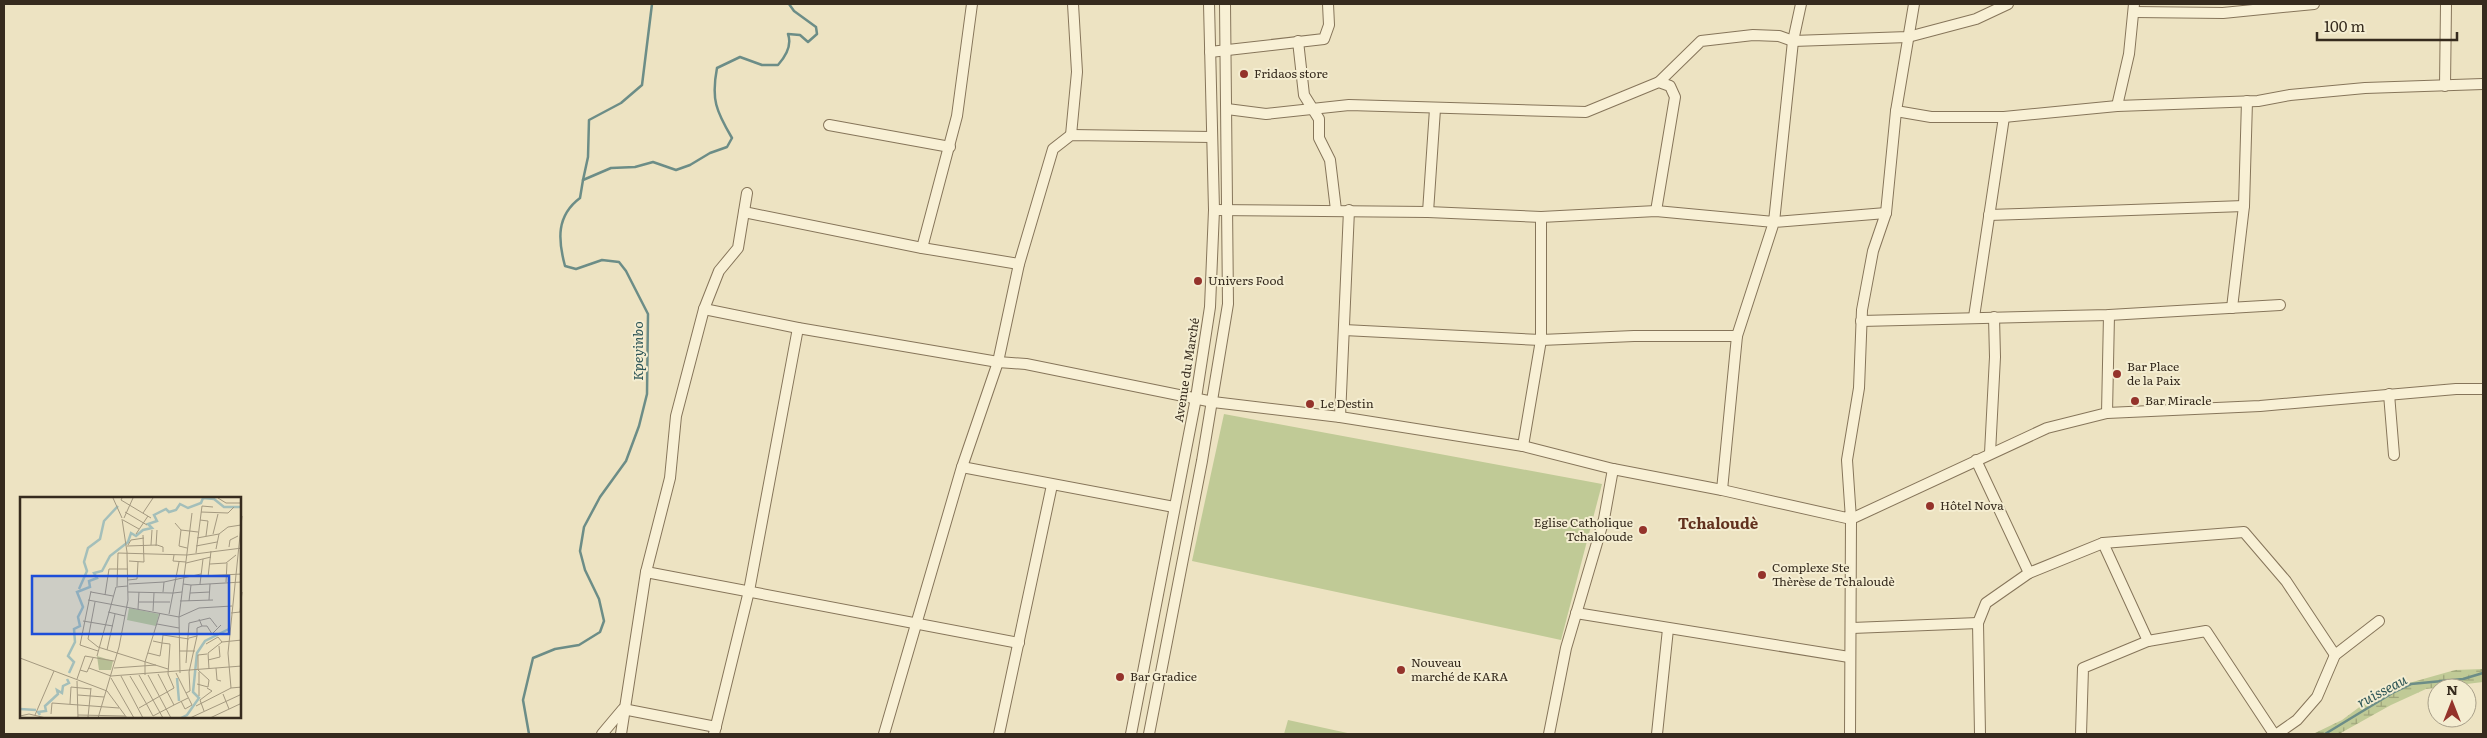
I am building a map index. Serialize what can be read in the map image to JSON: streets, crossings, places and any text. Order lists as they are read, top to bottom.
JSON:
{
  "streets": {
    "street": ["Avenue du Marché"]
  },
  "districts": ["Tchaloudè"],
  "water": ["Kpeyinbo", "ruisseau"],
  "places": [
    "Fridaos store",
    "Univers Food",
    "Bar Place de la Paix",
    "Bar Miracle",
    "Le Destin",
    "Hôtel Nova",
    "Eglise Catholique Tchalooude",
    "Complexe Ste Thèrèse de Tchaloudè",
    "Nouveau marché de KARA",
    "Bar Gradice"
  ],
  "scale_bar": "100 m",
  "north": "top"
}
